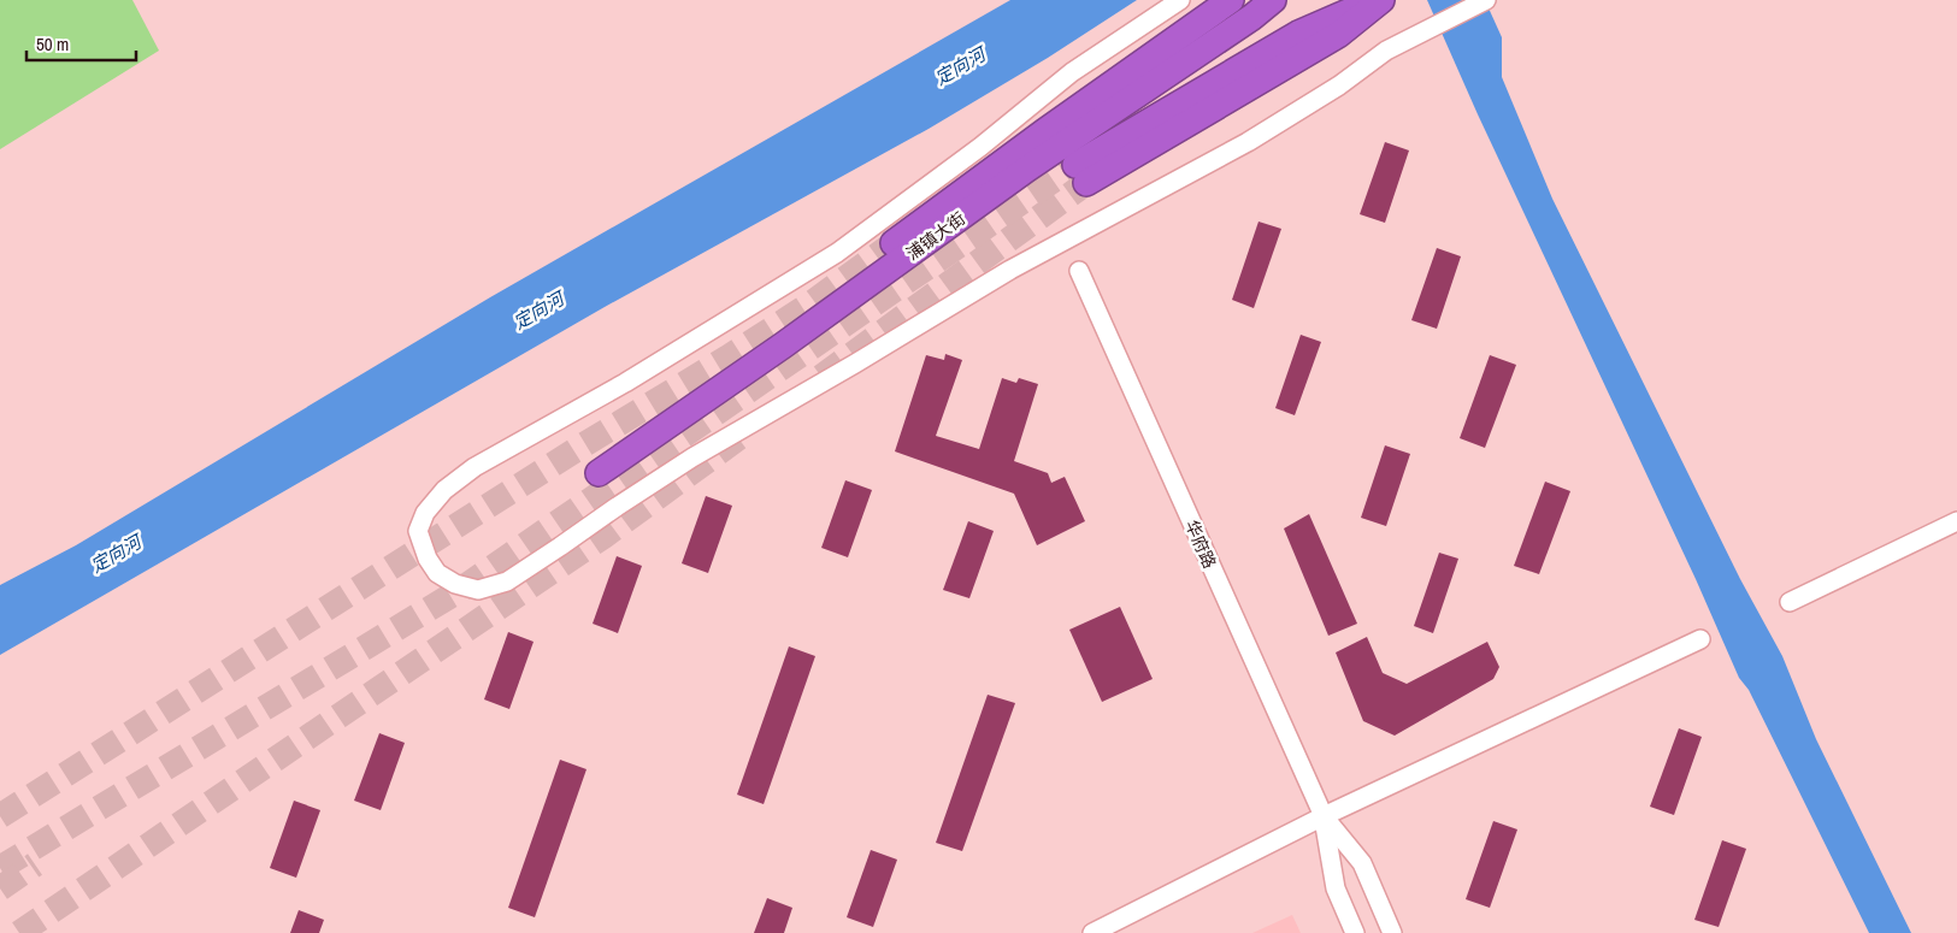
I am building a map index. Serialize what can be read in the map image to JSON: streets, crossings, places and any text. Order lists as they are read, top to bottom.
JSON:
{
  "streets": {
    "highway": ["浦镇大街"],
    "street": ["华府路"]
  },
  "water": ["定向河"],
  "scale_bar": "50 m"
}
